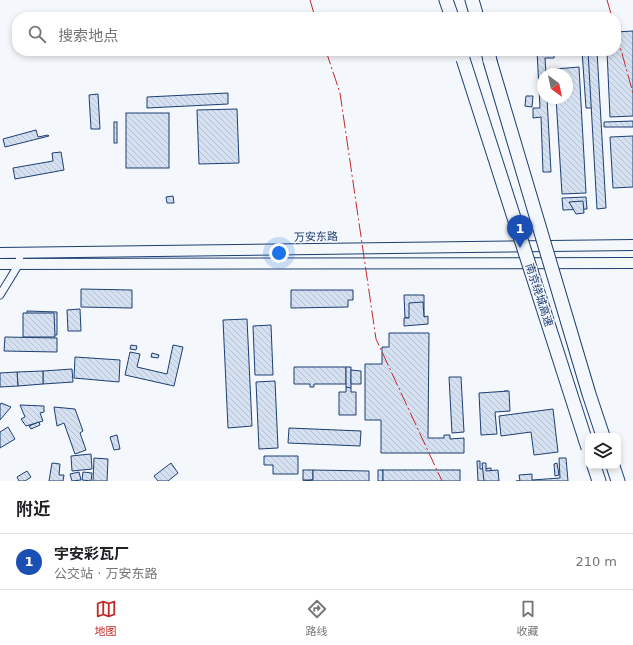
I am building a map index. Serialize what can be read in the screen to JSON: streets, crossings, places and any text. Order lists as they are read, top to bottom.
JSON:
{
  "streets": {
    "highway": ["南京绕城高速"],
    "main road": ["万安东路"]
  },
  "north": "bottom right",
  "page": {
    "search": "搜索地点",
    "pins": "1",
    "heading": "附近",
    "list": [
      {
        "mark": "1",
        "name": "宇安彩瓦厂",
        "note": "公交站 · 万安东路",
        "value": "210 m"
      }
    ],
    "nav": ["地图", "路线", "收藏"]
  }
}
